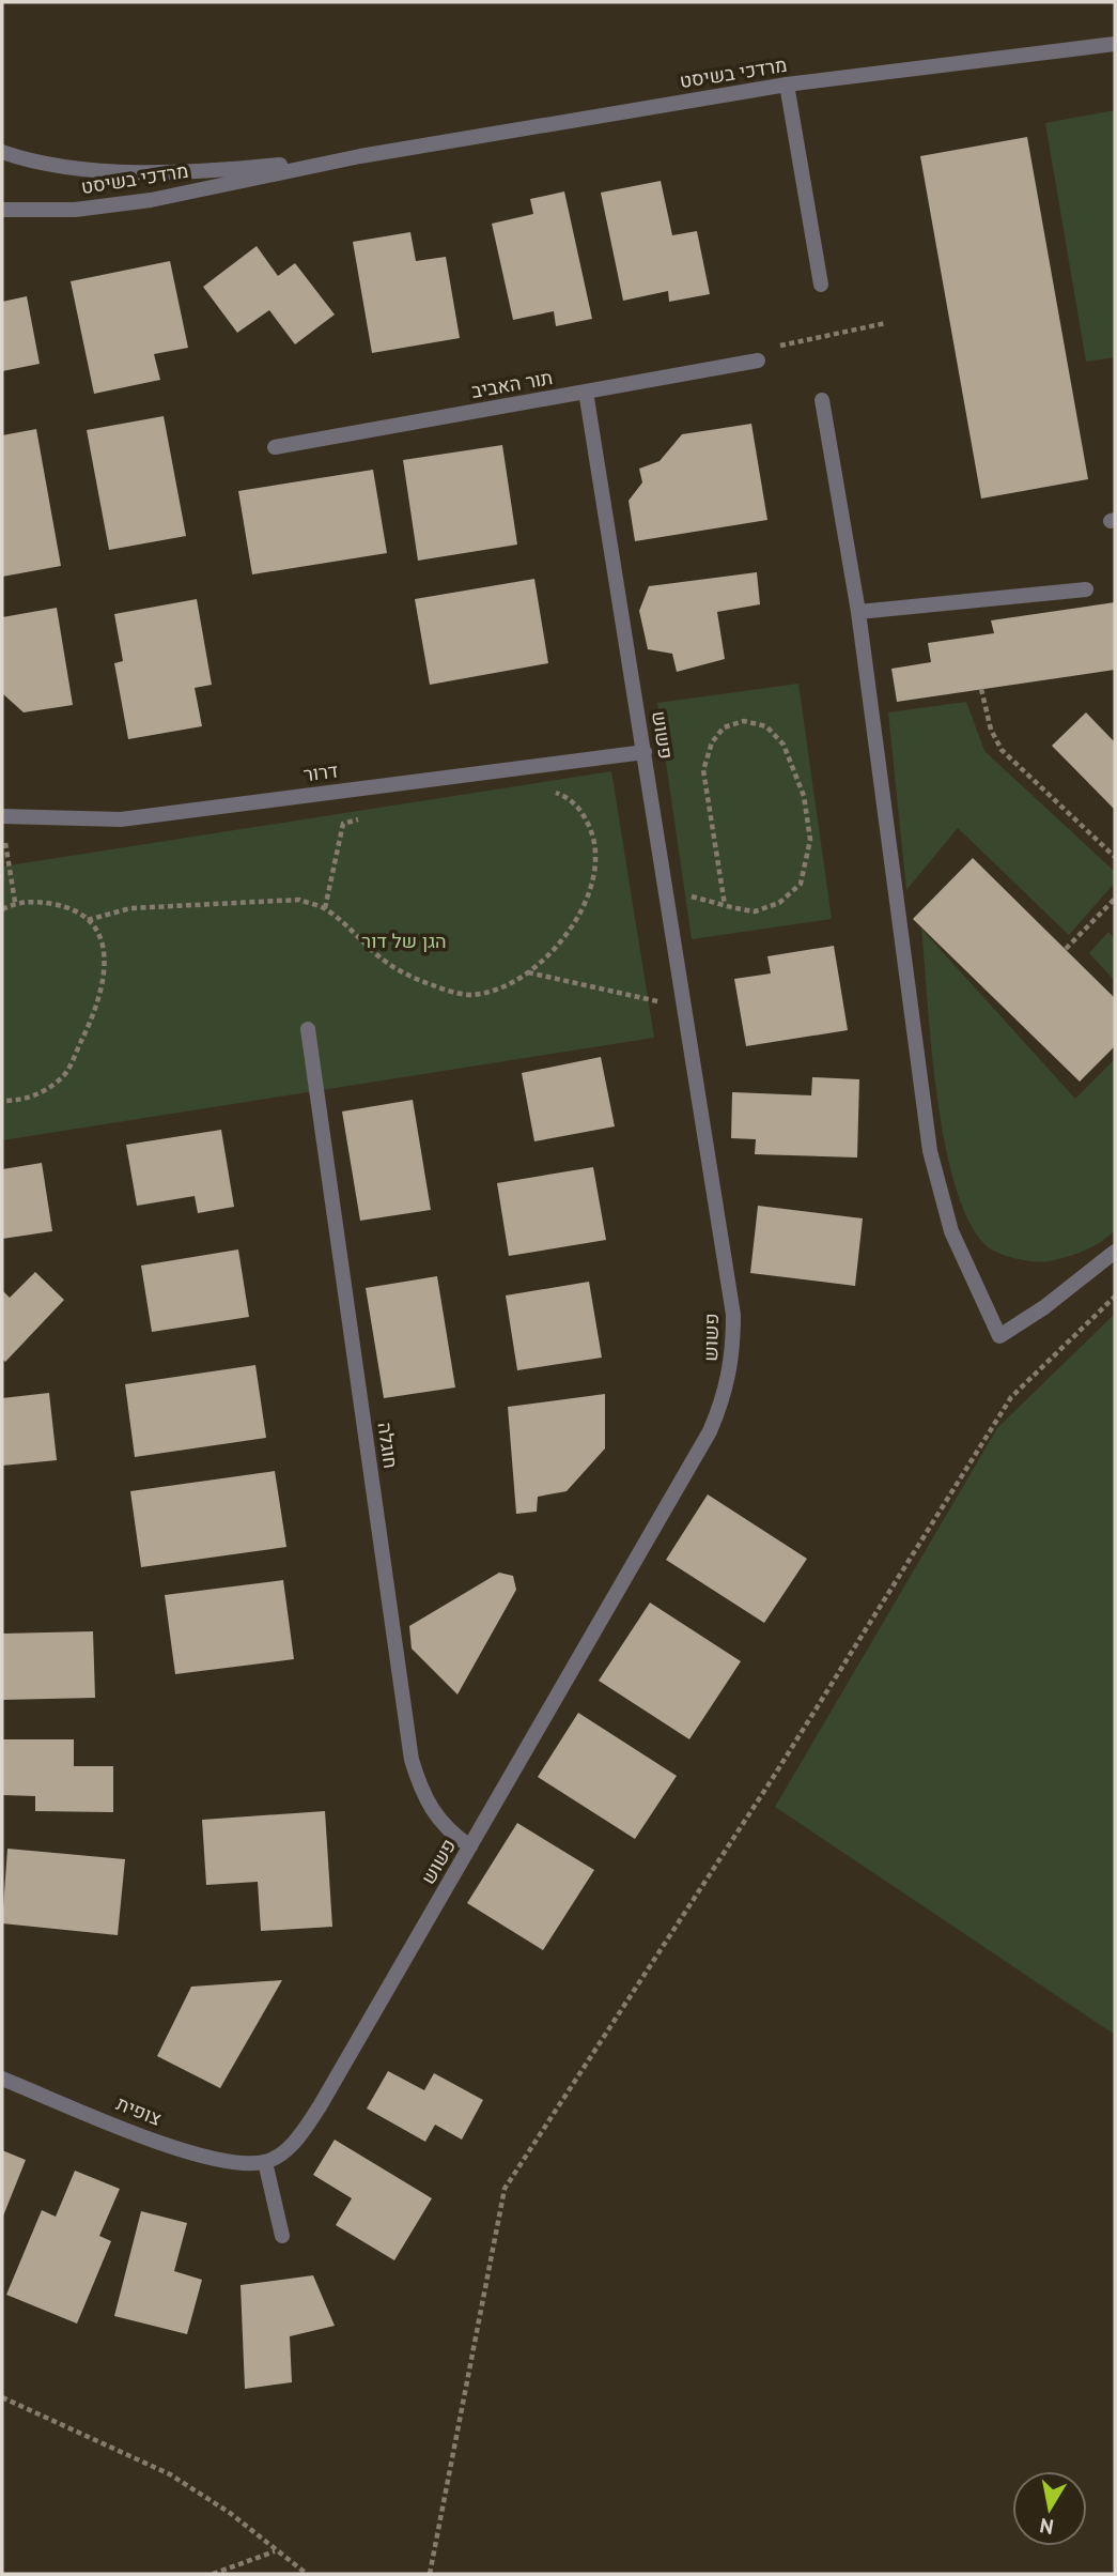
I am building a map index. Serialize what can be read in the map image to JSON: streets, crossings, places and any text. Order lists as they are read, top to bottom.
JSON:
{
  "streets": {
    "street": [
      "מרדכי בשיסט",
      "תור האביב",
      "פשוש",
      "דרור",
      "חוגלה",
      "צופית"
    ]
  },
  "crossings": [
    ["תור האביב", "פשוש"],
    ["פשוש", "דרור"],
    ["פשוש", "חוגלה"],
    ["פשוש", "צופית"]
  ],
  "parks": ["הגן של דור"],
  "north": "bottom"
}
